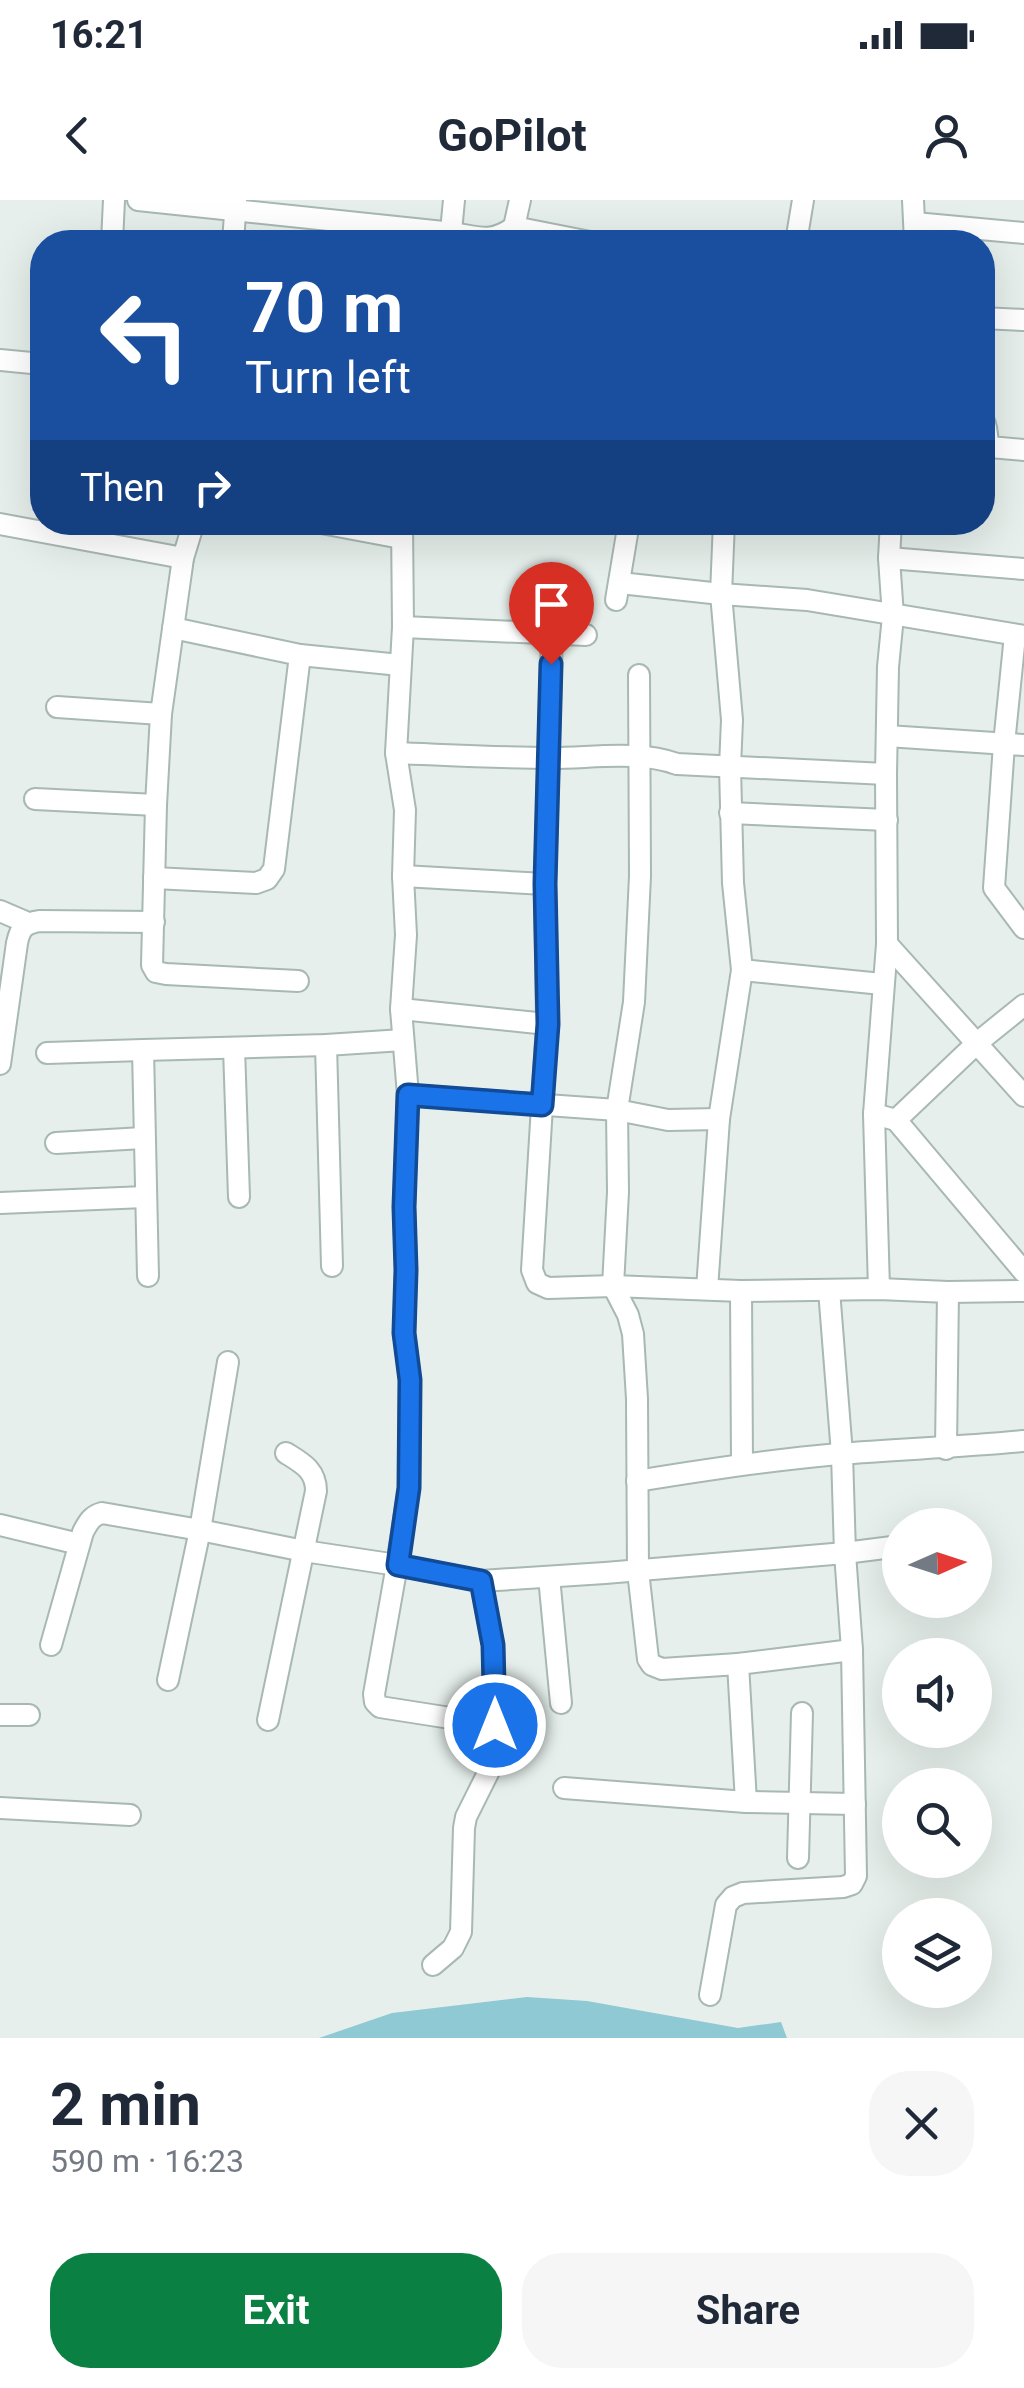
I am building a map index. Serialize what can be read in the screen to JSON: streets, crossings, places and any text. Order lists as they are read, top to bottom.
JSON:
{
  "north": "right",
  "page": {
    "status": "16:21",
    "header": "GoPilot",
    "turn": ["70 m", "Turn left"],
    "then": "Then",
    "heading": ["2 min", "590 m · 16:23"],
    "buttons": ["Exit", "Share"]
  }
}
